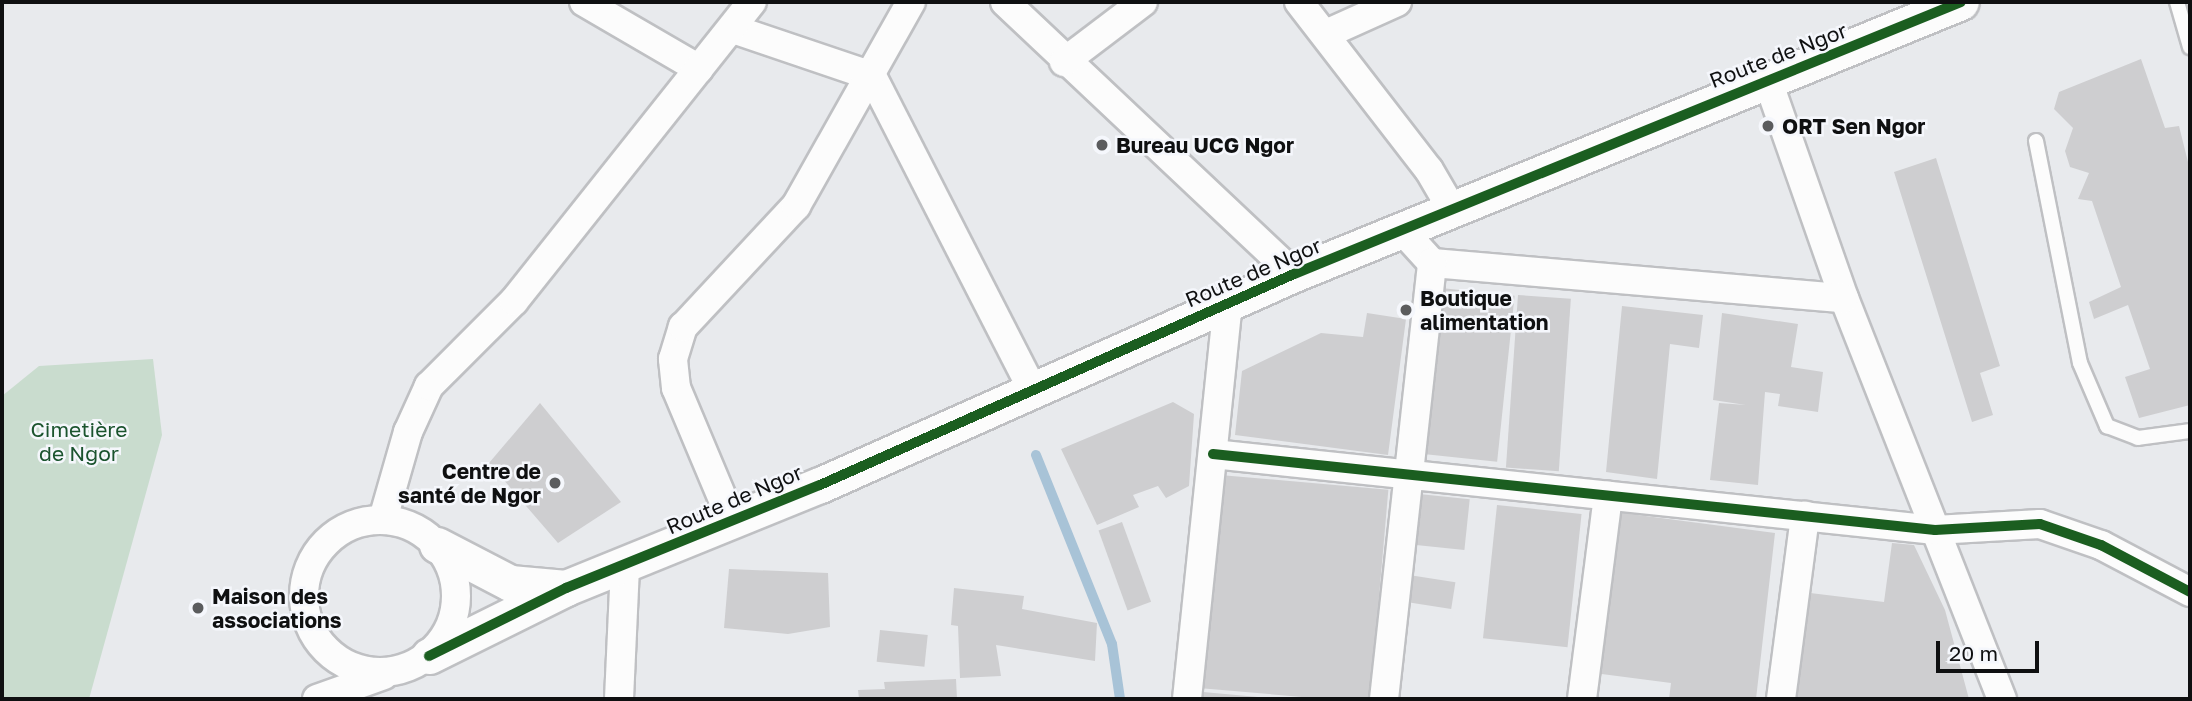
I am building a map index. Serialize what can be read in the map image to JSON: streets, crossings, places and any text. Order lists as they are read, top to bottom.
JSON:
{
  "streets": {
    "street": ["Route de Ngor"]
  },
  "parks": ["Cimetière de Ngor"],
  "places": [
    "ORT Sen Ngor",
    "Bureau UCG Ngor",
    "Boutique alimentation",
    "Centre de santé de Ngor",
    "Maison des associations"
  ],
  "scale_bar": "20 m"
}
